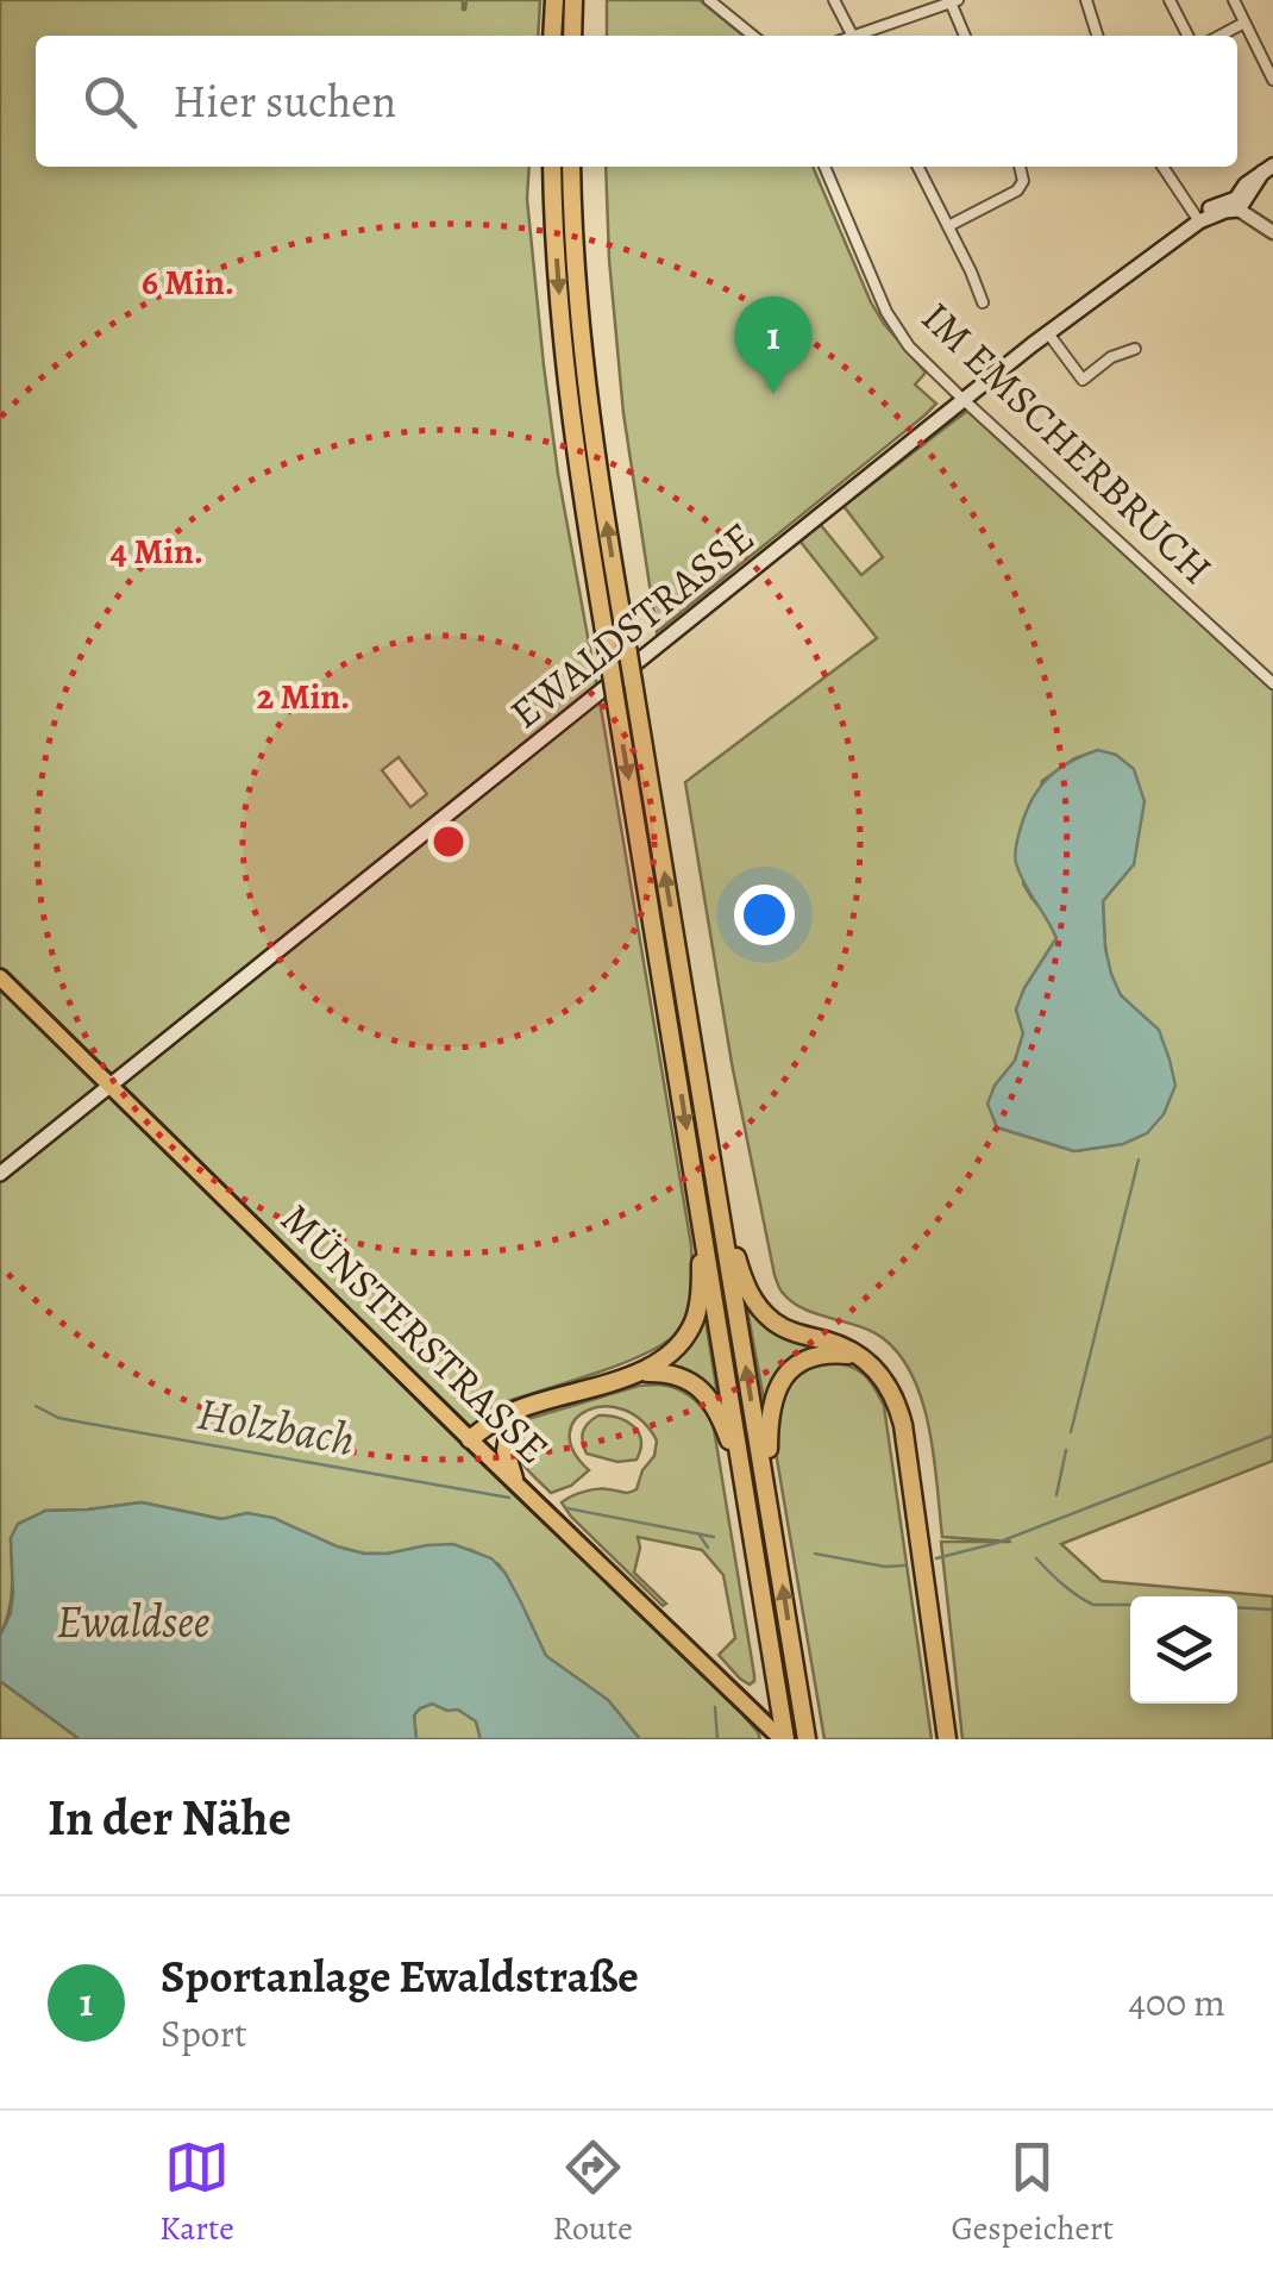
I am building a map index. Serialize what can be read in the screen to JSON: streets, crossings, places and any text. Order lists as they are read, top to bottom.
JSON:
{
  "streets": {
    "main road": ["EWALDSTRASSE", "MÜNSTERSTRASSE"],
    "street": ["IM EMSCHERBRUCH"]
  },
  "crossings": [
    ["IM EMSCHERBRUCH", "EWALDSTRASSE"],
    ["EWALDSTRASSE", "MÜNSTERSTRASSE"]
  ],
  "water": ["Holzbach", "Ewaldsee"],
  "page": {
    "search": "Hier suchen",
    "pins": "1",
    "heading": "In der Nähe",
    "list": [
      {
        "mark": "1",
        "name": "Sportanlage Ewaldstraße",
        "note": "Sport",
        "value": "400 m"
      }
    ],
    "nav": ["Karte", "Route", "Gespeichert"]
  },
  "rings": ["6 Min.", "4 Min.", "2 Min."]
}
